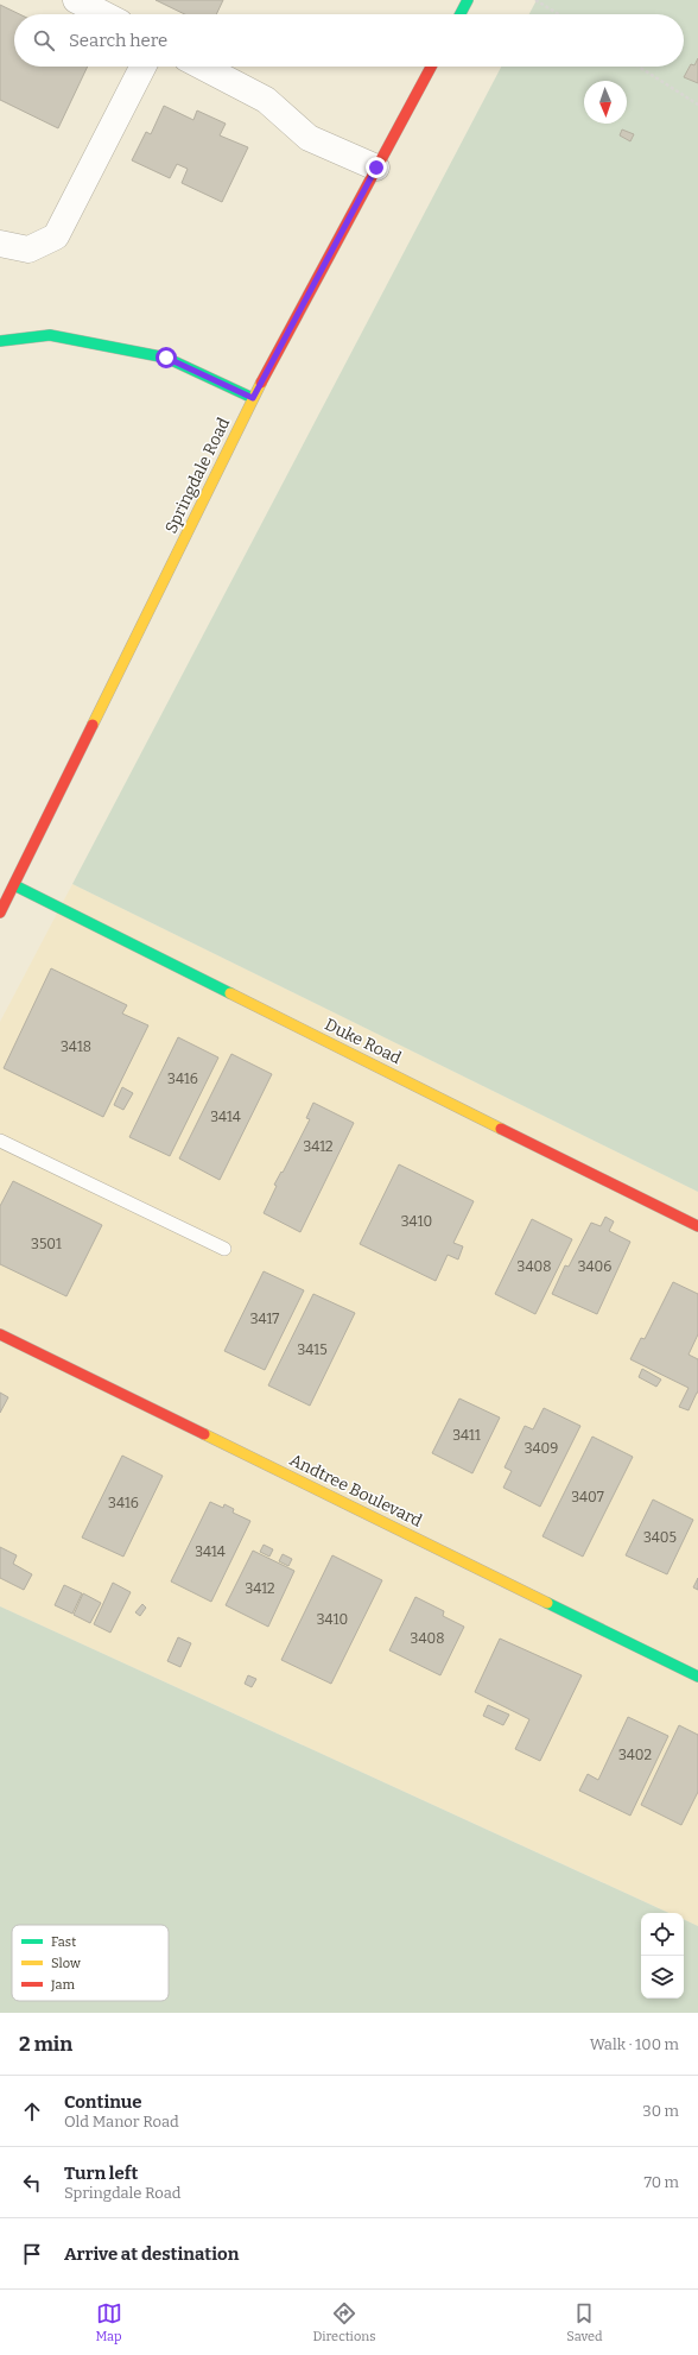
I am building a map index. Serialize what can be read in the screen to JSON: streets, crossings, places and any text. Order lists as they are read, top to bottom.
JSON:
{
  "streets": {
    "street": ["Springdale Road", "Duke Road", "Andtree Boulevard"]
  },
  "crossings": [
    ["Springdale Road", "Duke Road"]
  ],
  "house_numbers": [
    "3418",
    "3416",
    "3414",
    "3412",
    "3410",
    "3501",
    "3408",
    "3406",
    "3417",
    "3415",
    "3411",
    "3409",
    "3407",
    "3416",
    "3405",
    "3414",
    "3412",
    "3410",
    "3408",
    "3402"
  ],
  "legend": ["Fast", "Slow", "Jam"],
  "north": "bottom",
  "page": {
    "search": "Search here",
    "heading": ["2 min", "Walk · 100 m"],
    "list": [
      ["Continue", "Old Manor Road", "30 m"],
      ["Turn left", "Springdale Road", "70 m"],
      "Arrive at destination"
    ],
    "nav": ["Map", "Directions", "Saved"]
  }
}
